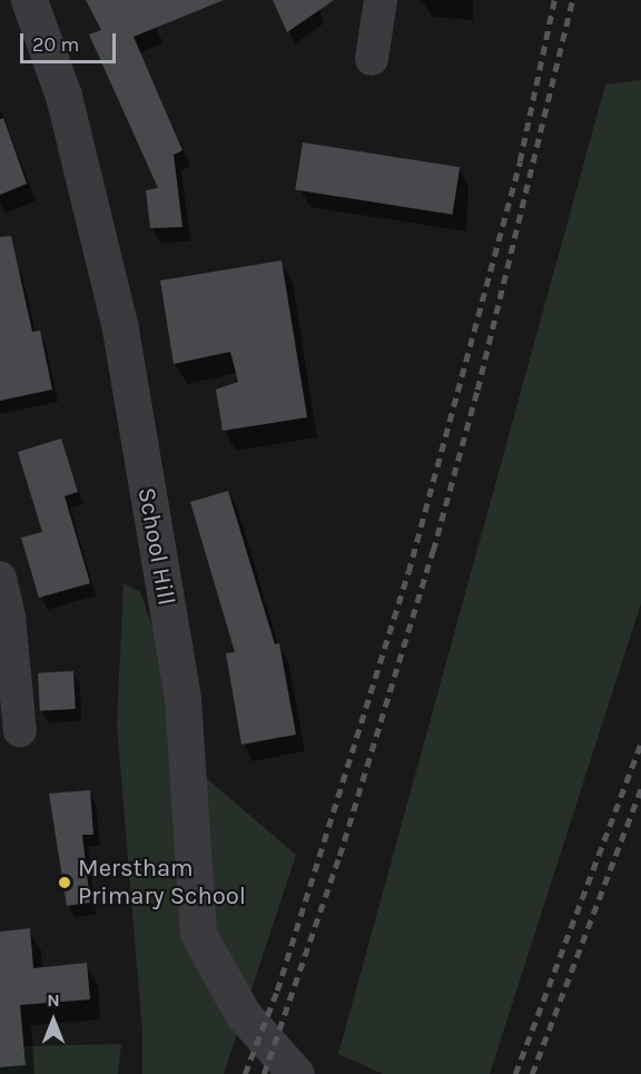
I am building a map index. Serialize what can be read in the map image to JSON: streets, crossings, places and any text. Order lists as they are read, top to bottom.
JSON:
{
  "streets": {
    "street": ["School Hill"]
  },
  "places": ["Merstham Primary School"],
  "scale_bar": "20 m",
  "north": "top"
}
